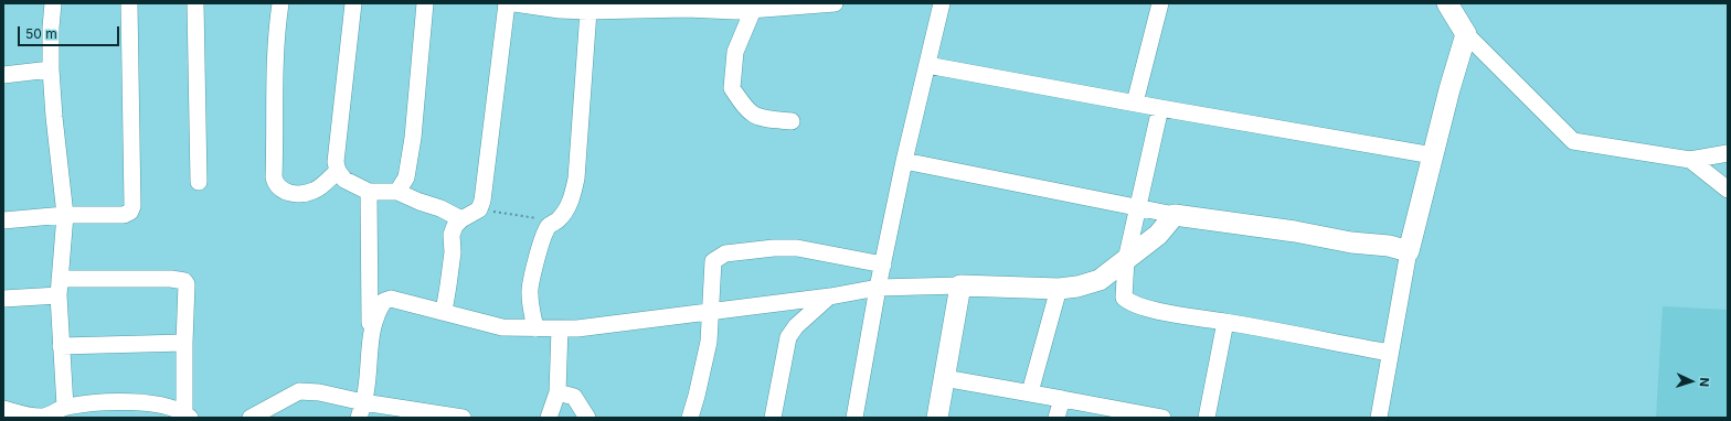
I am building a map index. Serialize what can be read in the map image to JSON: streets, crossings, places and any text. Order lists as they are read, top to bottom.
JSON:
{
  "scale_bar": "50 m",
  "north": "right"
}
